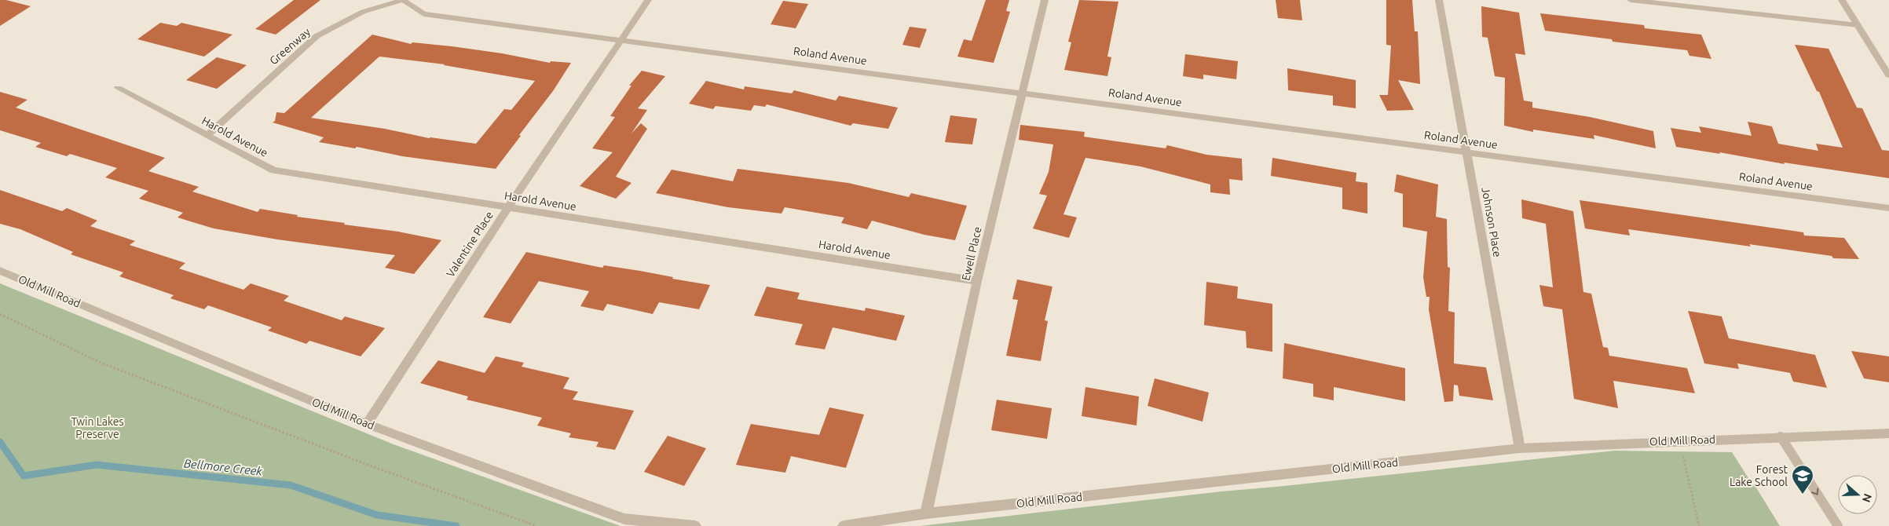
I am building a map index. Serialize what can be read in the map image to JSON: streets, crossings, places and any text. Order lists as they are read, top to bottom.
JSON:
{
  "streets": {
    "street": [
      "Greenway",
      "Roland Avenue",
      "Harold Avenue",
      "Johnson Place",
      "Valentine Place",
      "Ewell Place",
      "Old Mill Road"
    ]
  },
  "crossings": [
    ["Greenway", "Roland Avenue"],
    ["Greenway", "Harold Avenue"],
    ["Roland Avenue", "Johnson Place"],
    ["Roland Avenue", "Valentine Place"],
    ["Roland Avenue", "Ewell Place"],
    ["Harold Avenue", "Valentine Place"],
    ["Harold Avenue", "Ewell Place"],
    ["Johnson Place", "Old Mill Road"],
    ["Valentine Place", "Old Mill Road"],
    ["Ewell Place", "Old Mill Road"]
  ],
  "water": ["Bellmore Creek"],
  "parks": ["Twin Lakes Preserve"],
  "places": {
    "school or university": ["Forest Lake School"]
  },
  "north": "right"
}
